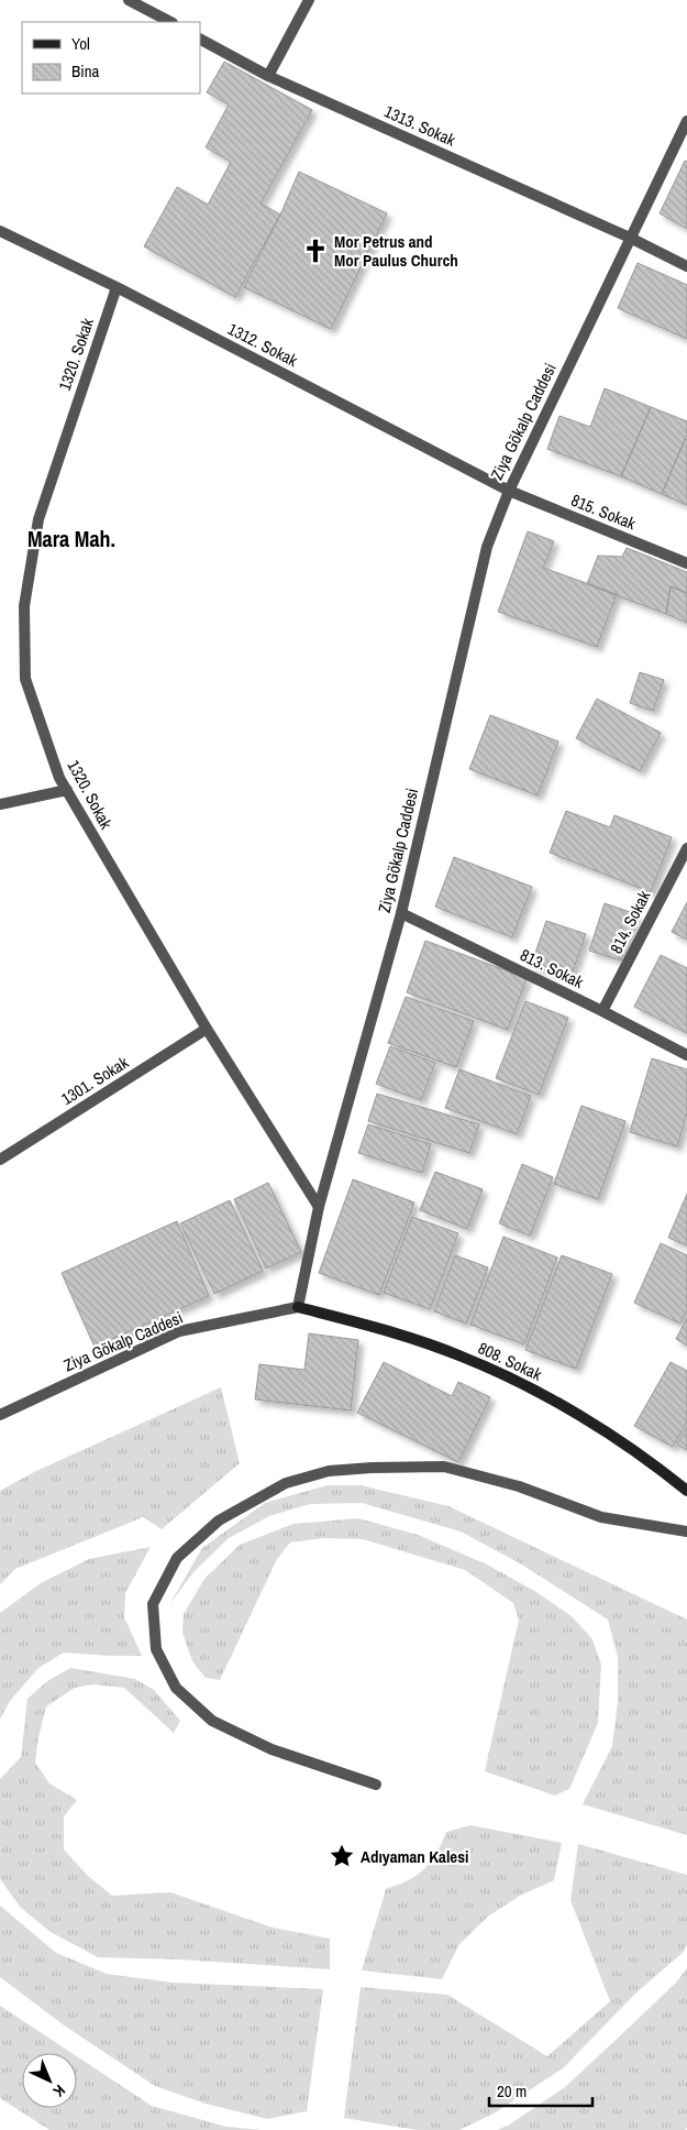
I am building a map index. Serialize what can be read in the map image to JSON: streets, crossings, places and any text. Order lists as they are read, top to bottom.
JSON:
{
  "streets": {
    "main road": ["808. Sokak"],
    "street": [
      "1313. Sokak",
      "1312. Sokak",
      "1320. Sokak",
      "Ziya Gökalp Caddesi",
      "815. Sokak",
      "814. Sokak",
      "813. Sokak",
      "1301. Sokak"
    ]
  },
  "crossings": [
    ["1313. Sokak", "Ziya Gökalp Caddesi"],
    ["1312. Sokak", "1320. Sokak"],
    ["1312. Sokak", "Ziya Gökalp Caddesi"],
    ["1312. Sokak", "815. Sokak"],
    ["1320. Sokak", "Ziya Gökalp Caddesi"],
    ["1320. Sokak", "1301. Sokak"],
    ["Ziya Gökalp Caddesi", "815. Sokak"],
    ["Ziya Gökalp Caddesi", "813. Sokak"],
    ["Ziya Gökalp Caddesi", "808. Sokak"],
    ["814. Sokak", "813. Sokak"]
  ],
  "districts": ["Mara Mah."],
  "places": {
    "church": ["Mor Petrus and Mor Paulus Church"],
    "place": ["Adıyaman Kalesi"]
  },
  "legend": ["Yol", "Bina"],
  "scale_bar": "20 m",
  "north": "bottom right"
}
